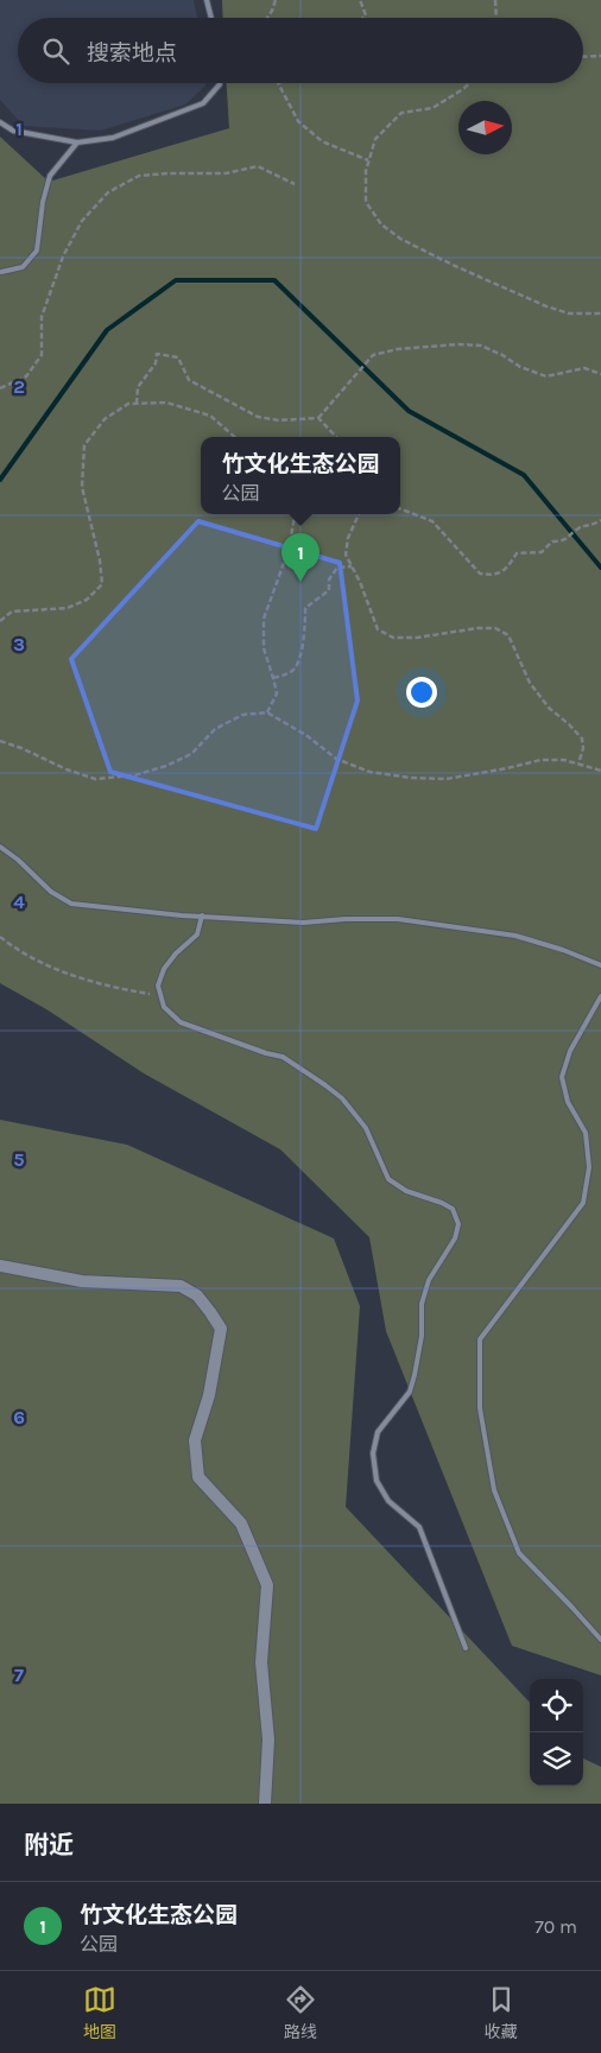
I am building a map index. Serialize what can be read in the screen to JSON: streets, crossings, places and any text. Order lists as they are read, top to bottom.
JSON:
{
  "north": "right",
  "page": {
    "search": "搜索地点",
    "popup": ["竹文化生态公园", "公园"],
    "pins": "1",
    "heading": "附近",
    "list": [
      {
        "mark": "1",
        "name": "竹文化生态公园",
        "note": "公园",
        "value": "70 m"
      }
    ],
    "nav": ["地图", "路线", "收藏"]
  },
  "grid": {
    "rows": [
      "1",
      "2",
      "3",
      "4",
      "5",
      "6",
      "7"
    ]
  }
}
